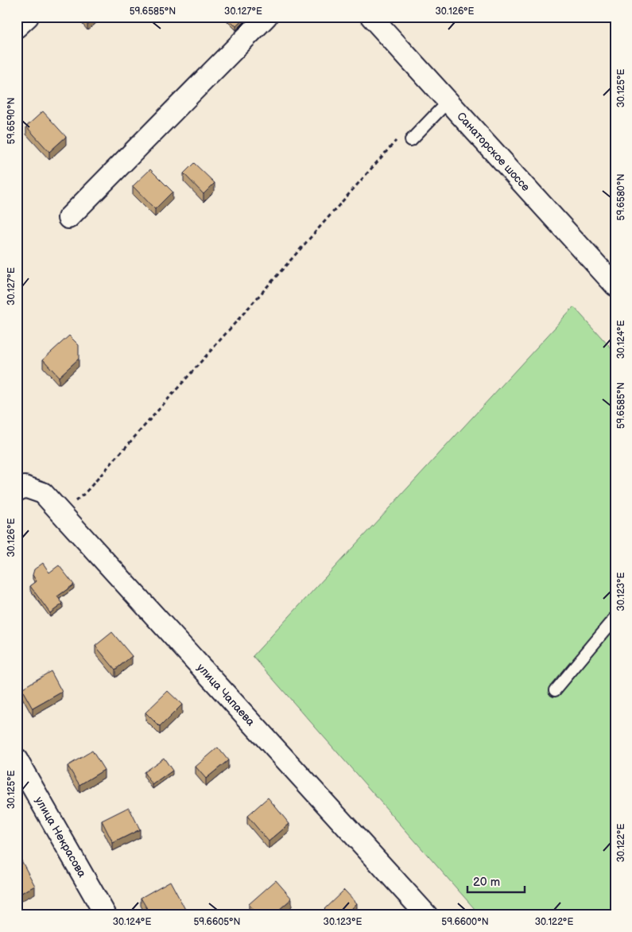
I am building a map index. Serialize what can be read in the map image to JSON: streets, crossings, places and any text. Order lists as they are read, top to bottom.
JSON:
{
  "streets": {
    "street": ["Санаторское шоссе", "улица Чапаева", "улица Некрасова"]
  },
  "scale_bar": "20 m",
  "coordinates": [
    "59.6585°N",
    "30.127°E",
    "30.126°E",
    "30.125°E",
    "59.6590°N",
    "59.6580°N",
    "30.124°E",
    "30.123°E",
    "30.122°E",
    "59.6605°N",
    "59.6600°N"
  ]
}
